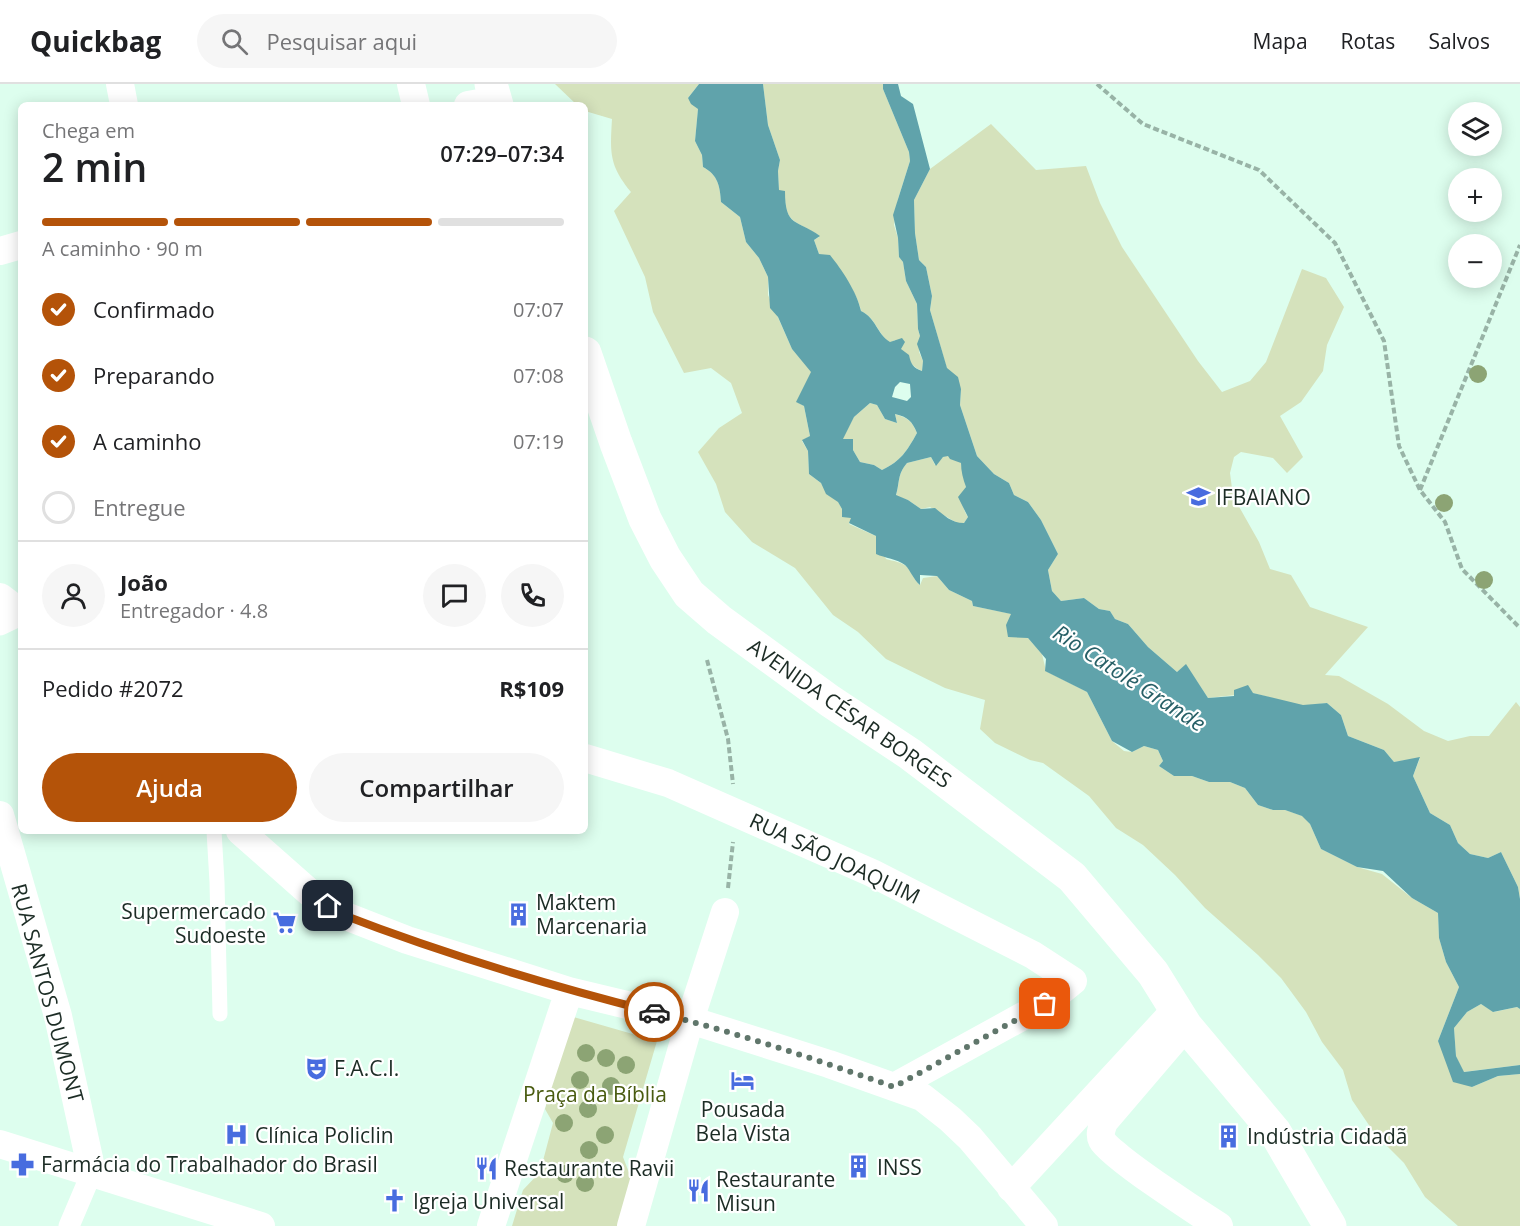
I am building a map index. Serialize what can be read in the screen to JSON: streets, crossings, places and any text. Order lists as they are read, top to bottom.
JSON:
{
  "streets": {
    "street": ["AVENIDA CÉSAR BORGES", "RUA SÃO JOAQUIM", "RUA SANTOS DUMONT"]
  },
  "water": ["Rio Catolé Grande"],
  "parks": ["Praça da Bíblia"],
  "places": {
    "school or university": ["IFBAIANO"],
    "building": ["Maktem Marcenaria", "Indústria Cidadã", "INSS"],
    "supermarket": ["Supermercado Sudoeste"],
    "theatre": ["F.A.C.I."],
    "hotel": ["Pousada Bela Vista"],
    "hospital": ["Clínica Policlin"],
    "pharmacy": ["Farmácia do Trabalhador do Brasil"],
    "restaurant": ["Restaurante Ravii", "Restaurante Misun"],
    "church": ["Igreja Universal"]
  },
  "page": {
    "header": "Quickbag",
    "search": "Pesquisar aqui",
    "nav": ["Mapa", "Rotas", "Salvos"],
    "map_buttons": ["+", "−"],
    "heading": ["2 min", "Chega em", "07:29–07:34"],
    "panel": [
      "João",
      "Entregador · 4.8",
      "Pedido #2072",
      "R$109"
    ],
    "bar": "A caminho · 90 m",
    "list": [
      ["Confirmado", "07:07"],
      ["Preparando", "07:08"],
      ["A caminho", "07:19"],
      "Entregue"
    ],
    "buttons": ["Ajuda", "Compartilhar"]
  }
}
